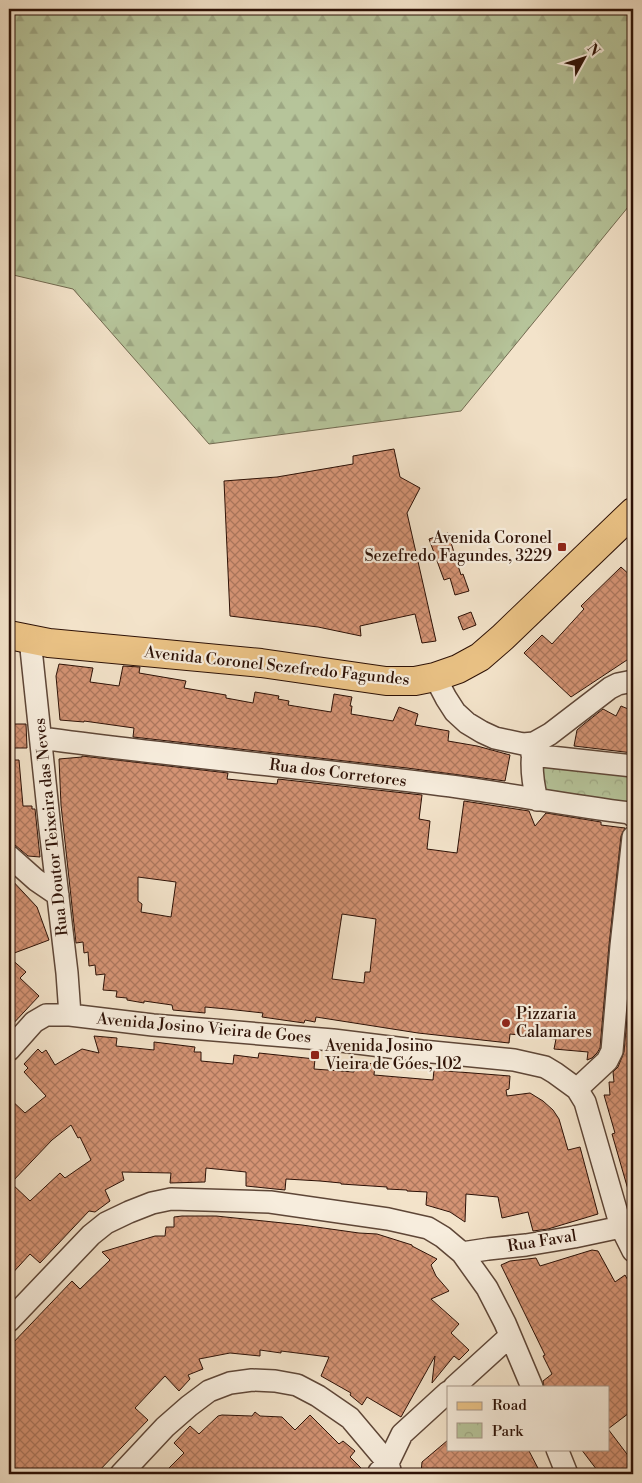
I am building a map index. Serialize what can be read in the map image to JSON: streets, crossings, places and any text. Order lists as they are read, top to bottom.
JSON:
{
  "streets": {
    "main road": ["Avenida Coronel Sezefredo Fagundes"],
    "street": [
      "Rua dos Corretores",
      "Rua Doutor Teixeira das Neves",
      "Avenida Josino Vieira de Goes",
      "Rua Faval"
    ]
  },
  "crossings": [
    ["Avenida Coronel Sezefredo Fagundes", "Rua Doutor Teixeira das Neves"],
    ["Rua dos Corretores", "Rua Doutor Teixeira das Neves"],
    ["Rua Doutor Teixeira das Neves", "Avenida Josino Vieira de Goes"],
    ["Avenida Josino Vieira de Goes", "Rua Faval"]
  ],
  "places": {
    "transit": ["Avenida Coronel Sezefredo Fagundes, 3229", "Avenida Josino Vieira de Góes, 102"],
    "other": ["Pizzaria Calamares"]
  },
  "legend": ["Road", "Park"],
  "north": "top right"
}
